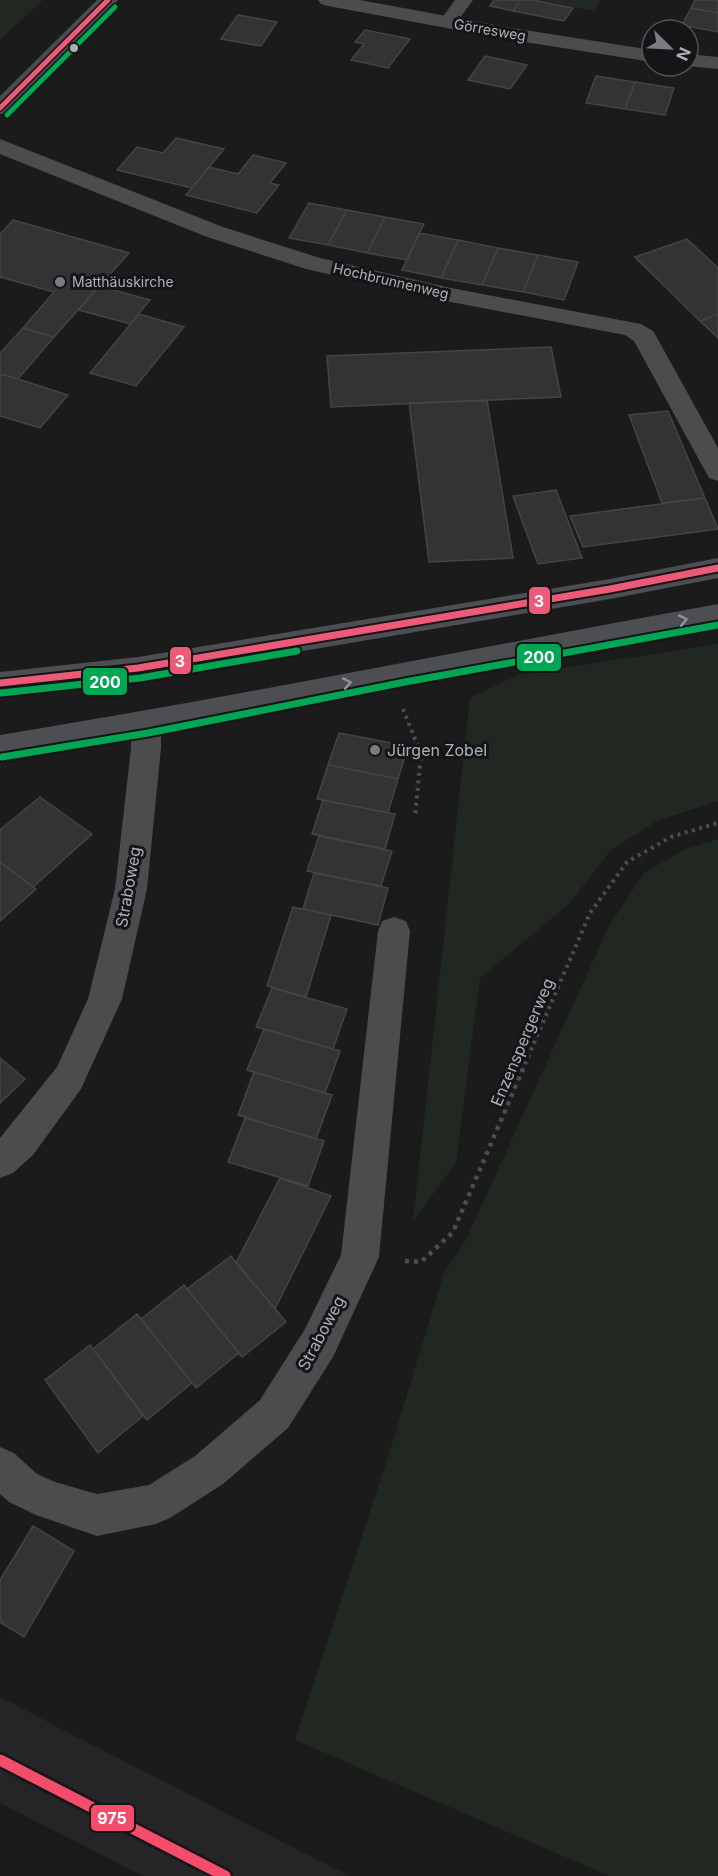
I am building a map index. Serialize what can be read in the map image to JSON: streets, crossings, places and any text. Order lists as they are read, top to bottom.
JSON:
{
  "streets": {
    "street": ["Görresweg", "Hochbrunnenweg", "Straboweg"],
    "path": ["Enzenspergerweg"]
  },
  "crossings": [
    ["Straboweg", "Enzenspergerweg"]
  ],
  "places": ["Matthäuskirche", "Jürgen Zobel"],
  "lines": ["transit line 3", "transit line 200", "transit line 975"],
  "north": "bottom right"
}
